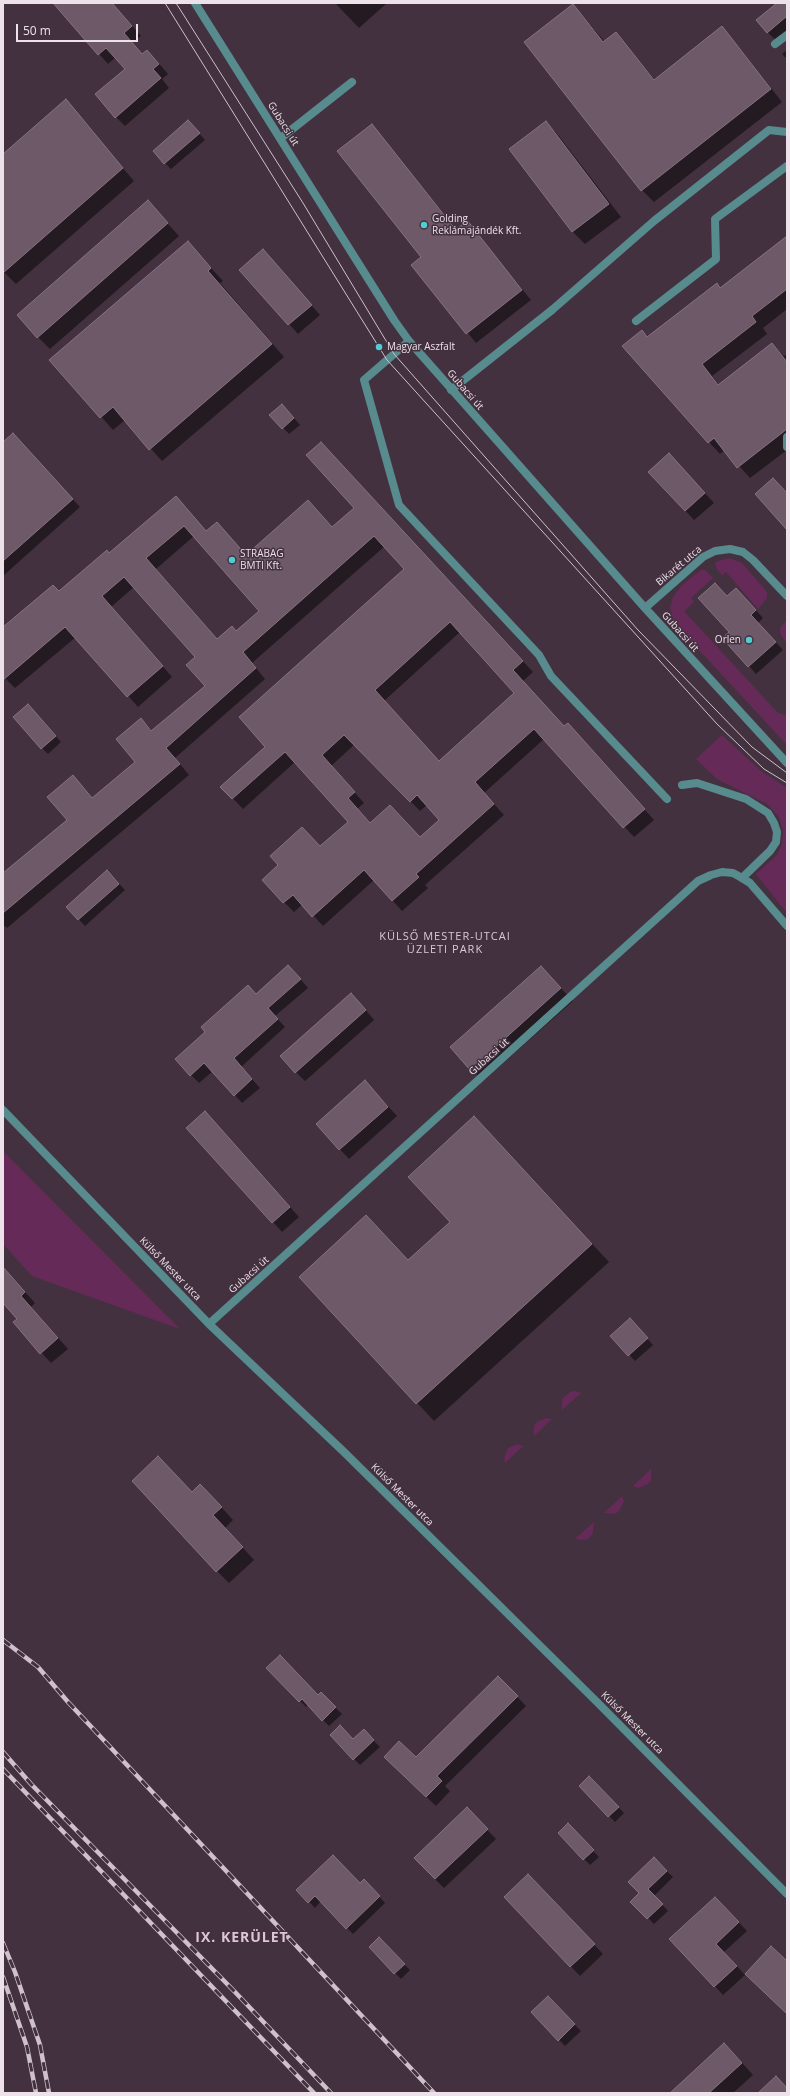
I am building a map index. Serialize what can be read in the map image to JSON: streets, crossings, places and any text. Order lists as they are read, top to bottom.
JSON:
{
  "streets": {
    "street": ["Gubacsi út", "Bikarét utca", "Külső Mester utca"]
  },
  "crossings": [
    ["Gubacsi út", "Bikarét utca"],
    ["Gubacsi út", "Külső Mester utca"]
  ],
  "districts": ["KÜLSŐ MESTER-UTCAI ÜZLETI PARK", "IX. KERÜLET"],
  "places": [
    "Golding Reklámajándék Kft.",
    "Magyar Aszfalt",
    "STRABAG BMTI Kft.",
    "Orlen"
  ],
  "scale_bar": "50 m"
}
